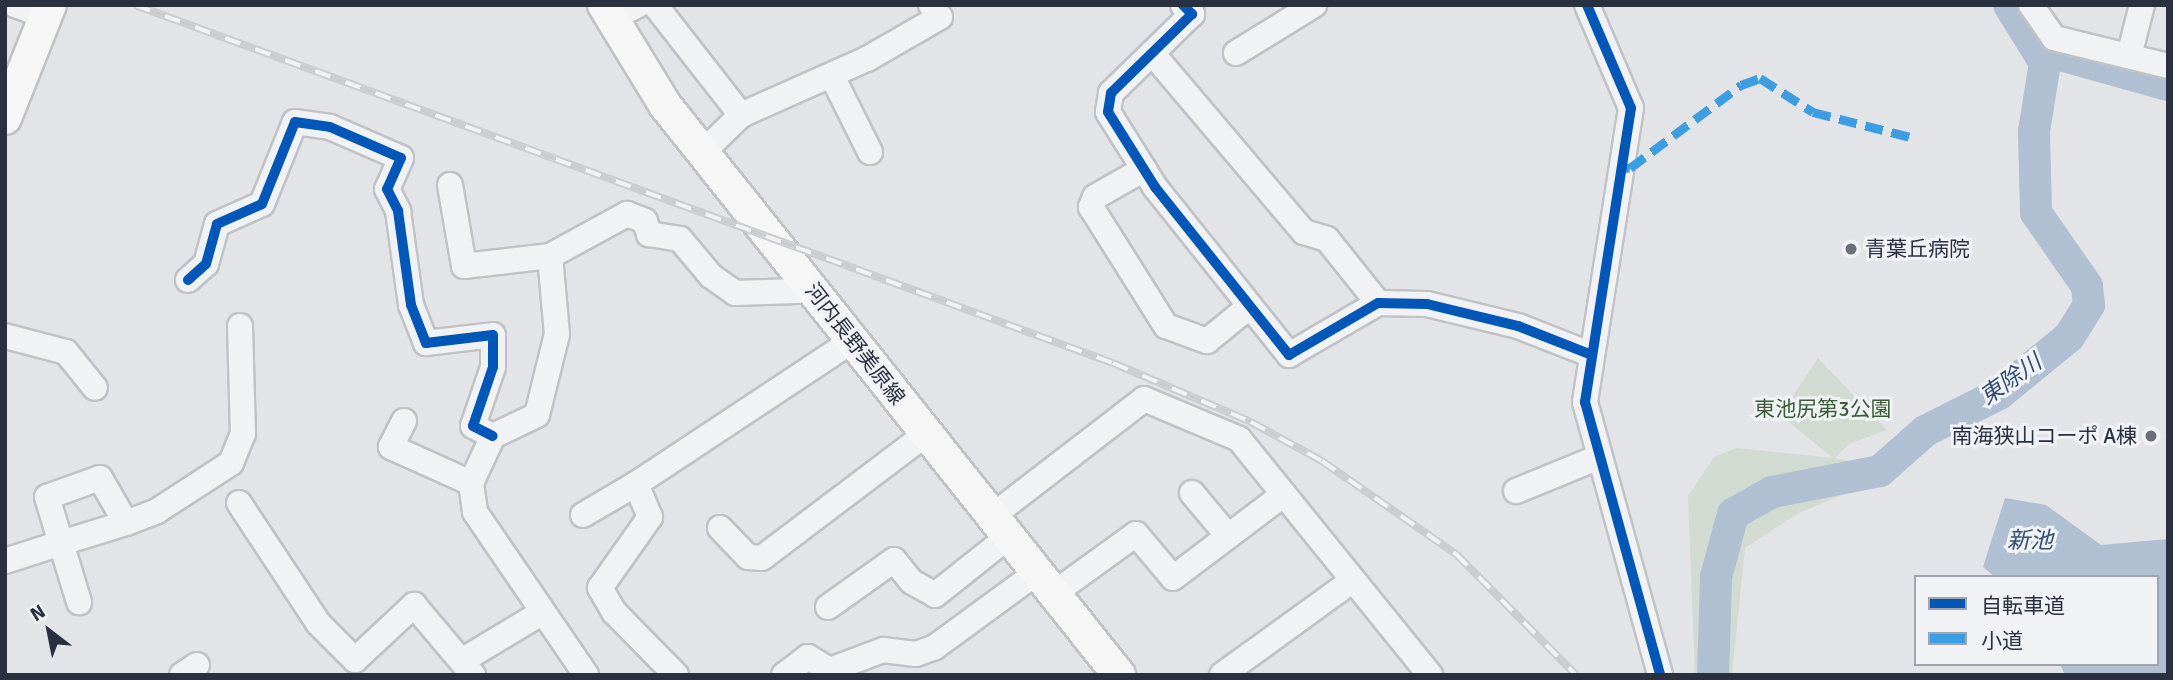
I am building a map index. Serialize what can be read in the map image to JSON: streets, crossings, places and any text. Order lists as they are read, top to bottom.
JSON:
{
  "streets": {
    "main road": ["河内長野美原線"]
  },
  "water": ["東除川", "新池"],
  "parks": ["東池尻第3公園"],
  "places": ["青葉丘病院", "南海狭山コーポ A棟"],
  "legend": ["自転車道", "小道"],
  "north": "top left"
}
